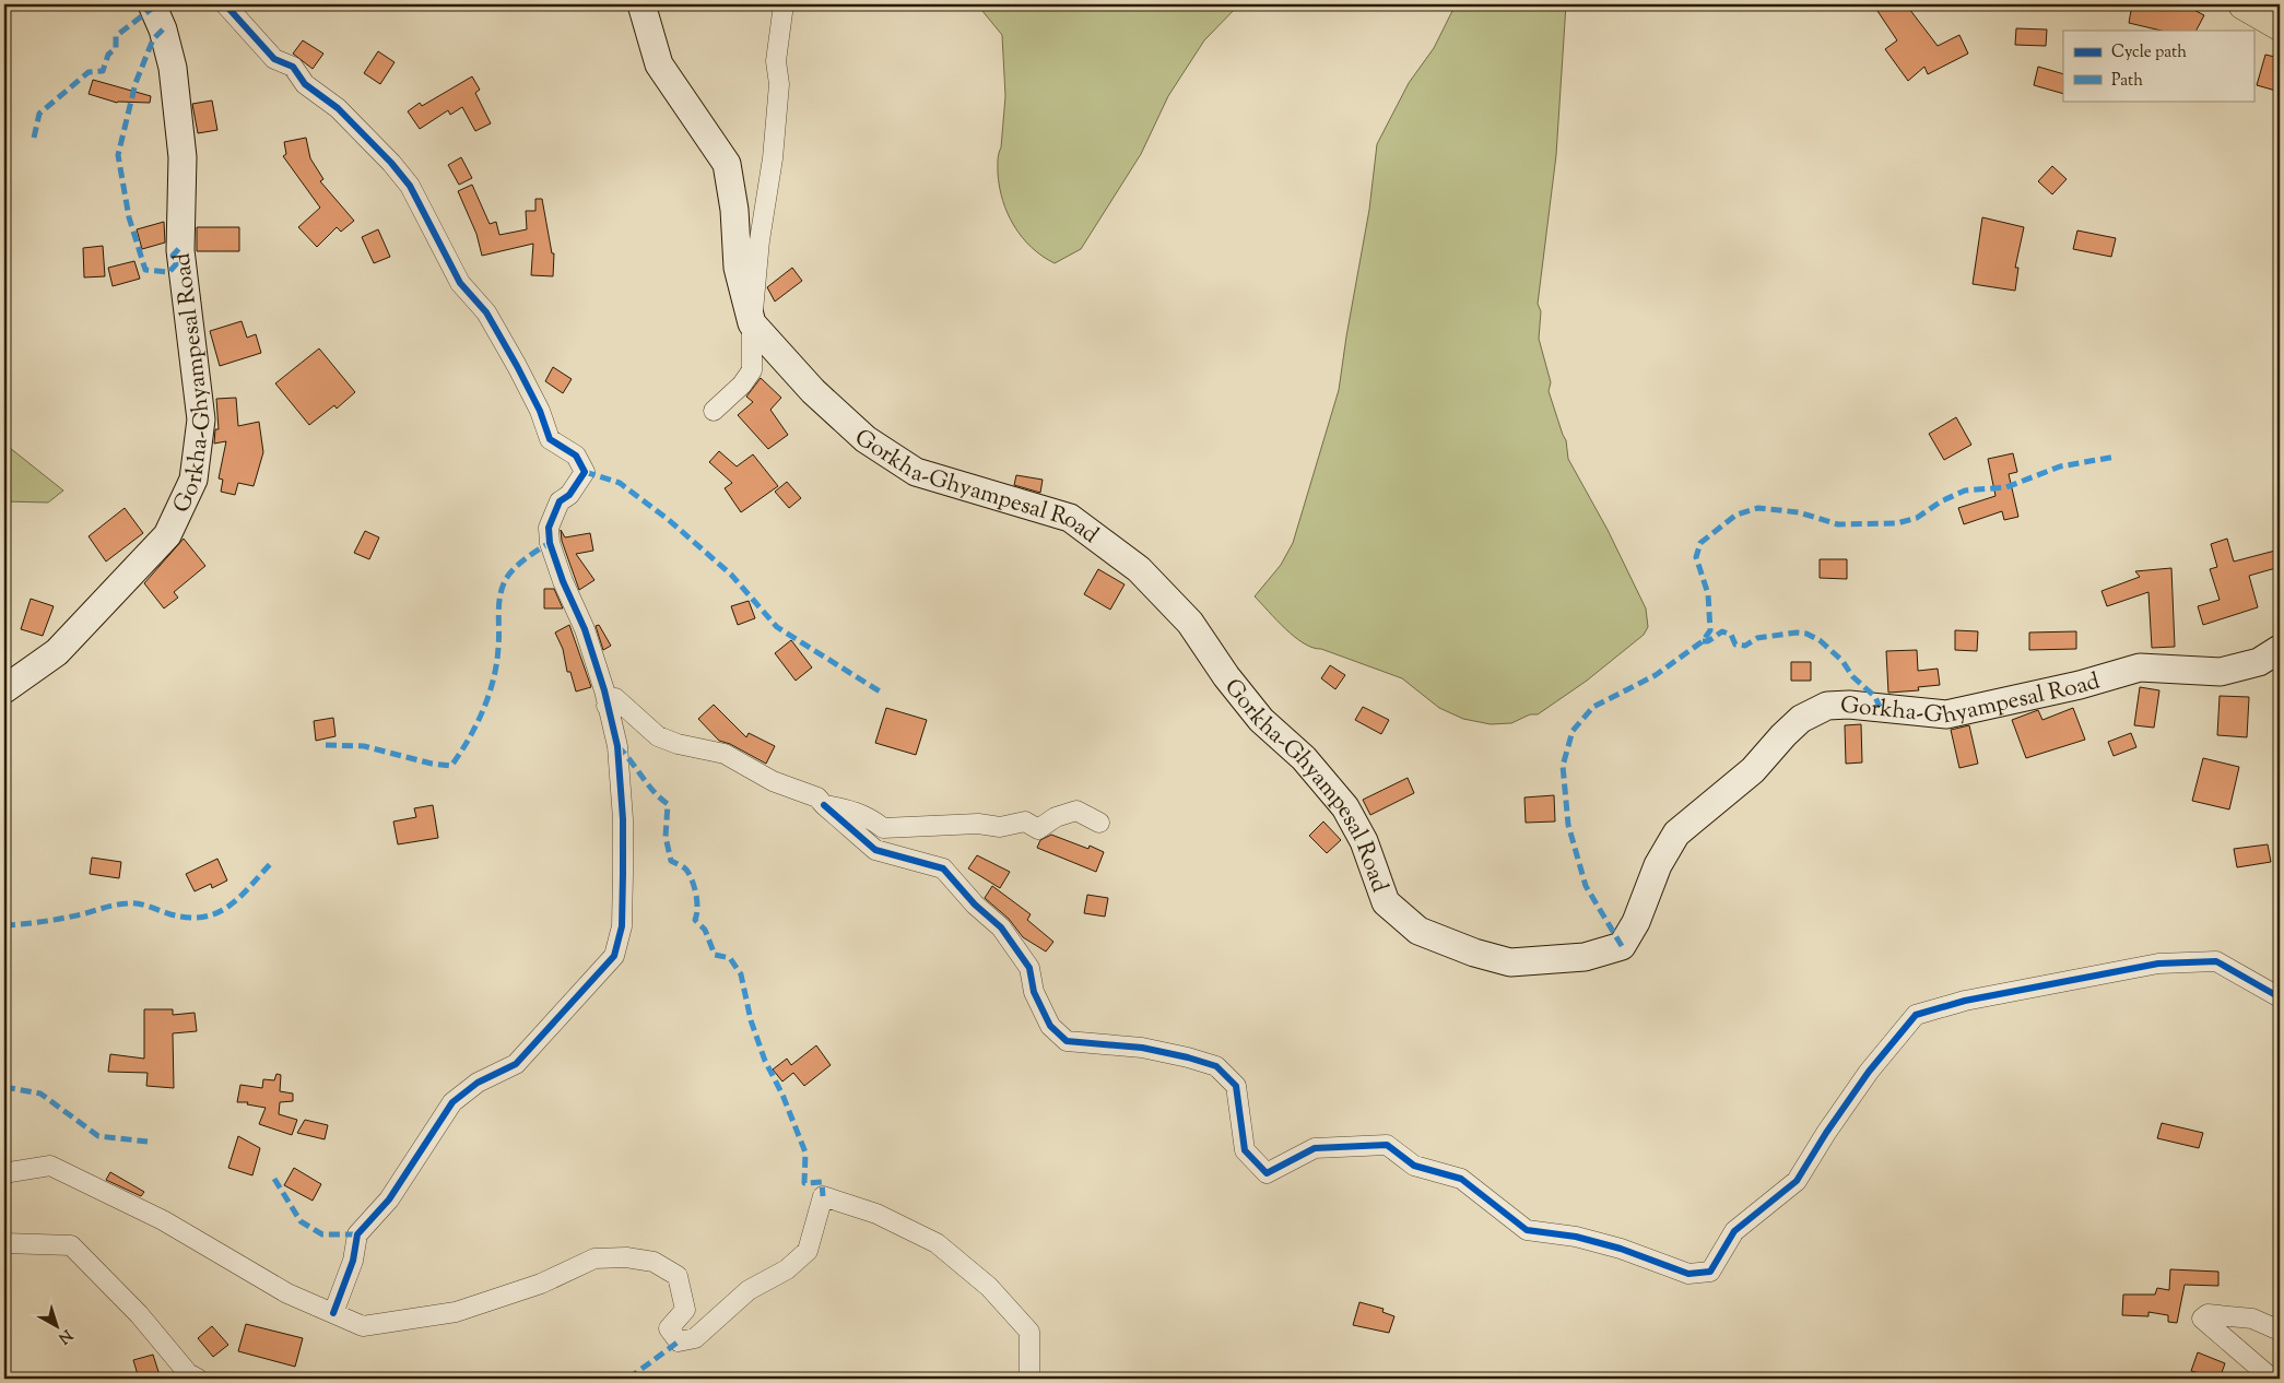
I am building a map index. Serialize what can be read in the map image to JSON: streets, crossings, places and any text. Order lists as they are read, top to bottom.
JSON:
{
  "streets": {
    "main road": ["Gorkha-Ghyampesal Road"]
  },
  "legend": ["Cycle path", "Path"],
  "north": "bottom right"
}
